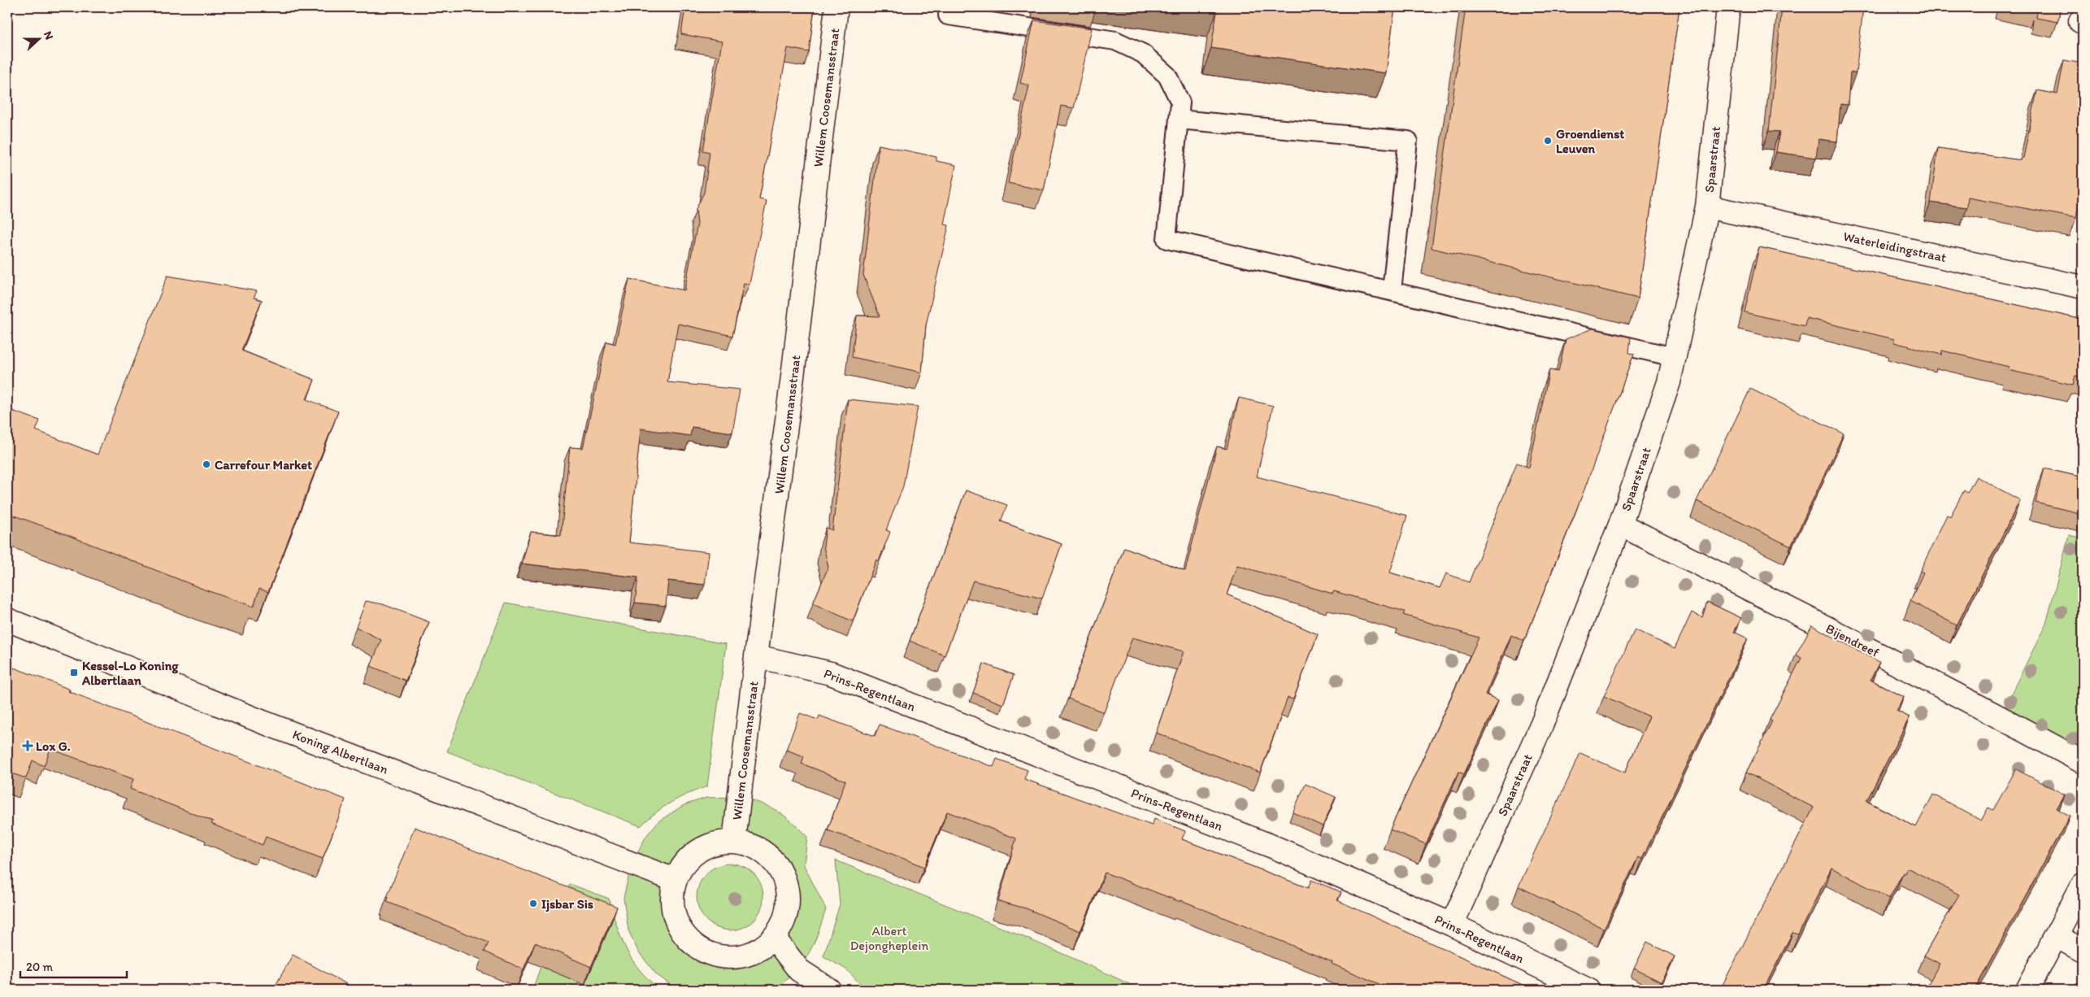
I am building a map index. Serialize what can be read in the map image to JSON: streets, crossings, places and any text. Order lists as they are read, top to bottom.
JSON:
{
  "streets": {
    "street": [
      "Willem Coosemansstraat",
      "Spaarstraat",
      "Waterleidingstraat",
      "Bijendreef",
      "Prins-Regentlaan",
      "Koning Albertlaan"
    ]
  },
  "crossings": [
    ["Willem Coosemansstraat", "Prins-Regentlaan"],
    ["Willem Coosemansstraat", "Koning Albertlaan"],
    ["Spaarstraat", "Waterleidingstraat"],
    ["Spaarstraat", "Bijendreef"],
    ["Spaarstraat", "Prins-Regentlaan"]
  ],
  "parks": ["Albert Dejongheplein"],
  "places": {
    "other": ["Groendienst Leuven", "Carrefour Market", "Ijsbar Sis"],
    "transit": ["Kessel-Lo Koning Albertlaan"],
    "health": ["Lox G."]
  },
  "scale_bar": "20 m",
  "north": "right"
}
